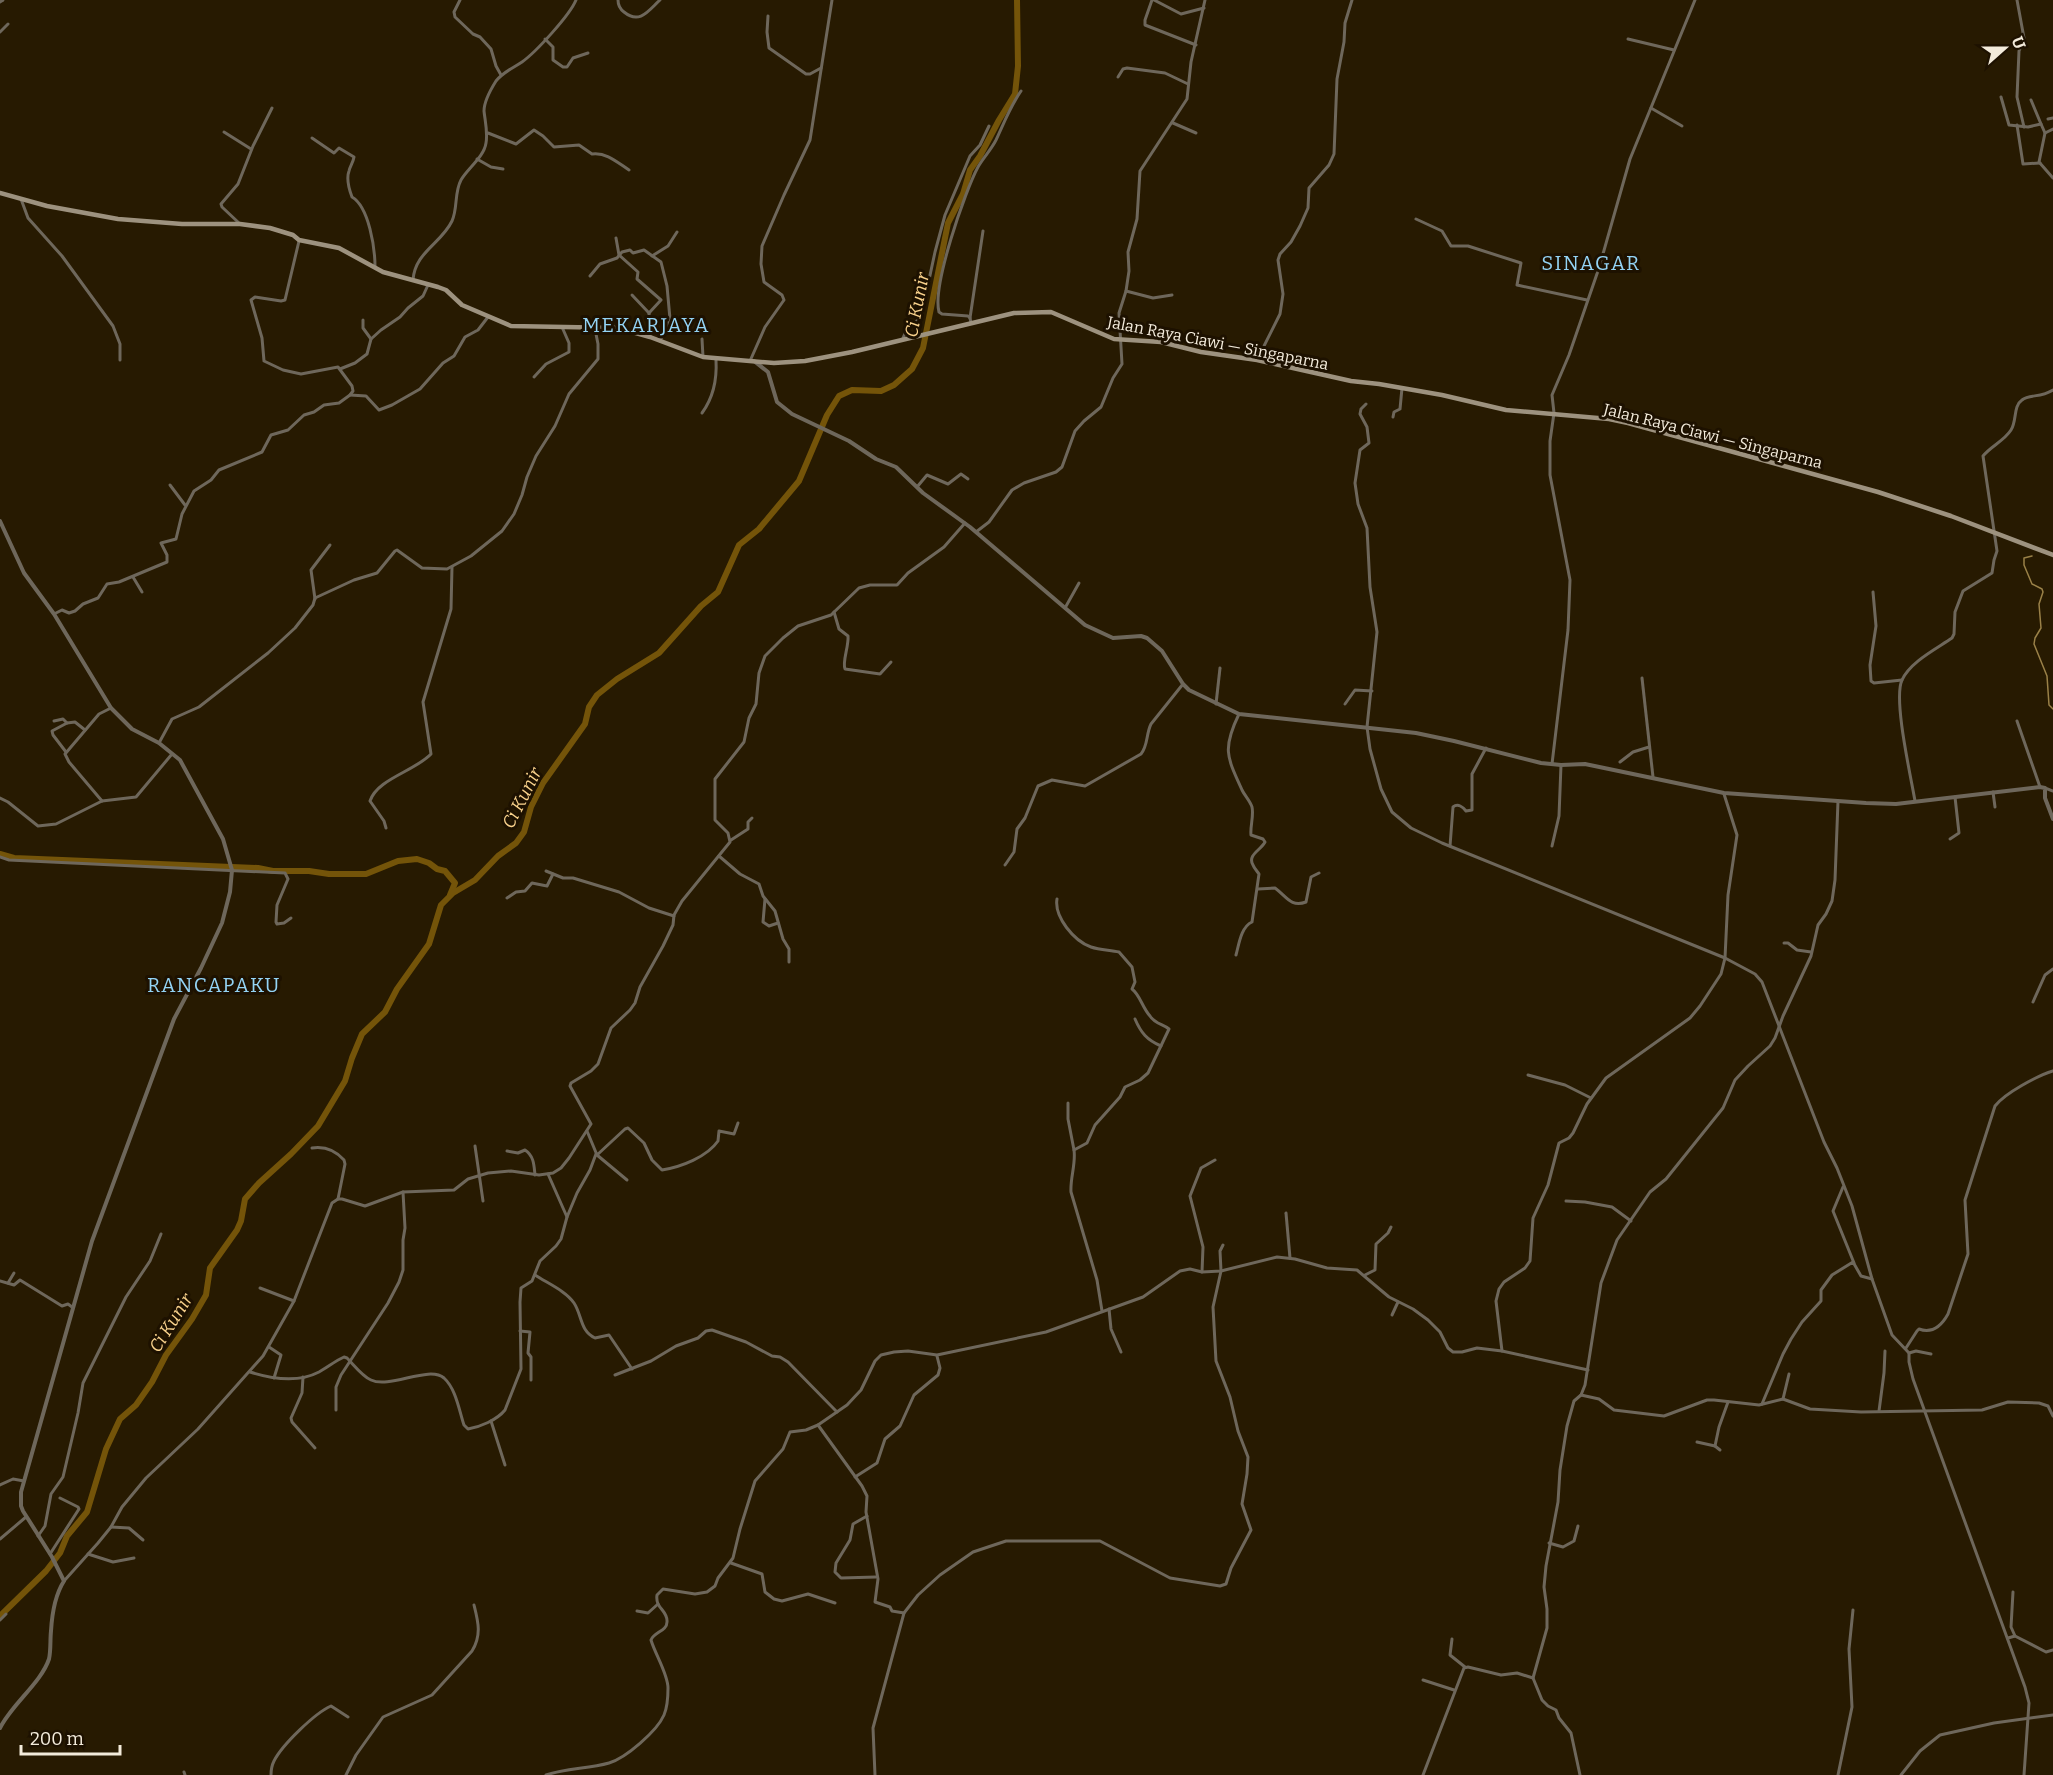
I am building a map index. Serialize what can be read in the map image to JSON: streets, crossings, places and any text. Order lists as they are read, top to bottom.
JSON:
{
  "streets": {
    "main road": ["Jalan Raya Ciawi — Singaparna"]
  },
  "districts": ["SINAGAR", "MEKARJAYA", "RANCAPAKU"],
  "water": ["Ci Kunir"],
  "scale_bar": "200 m",
  "north": "right"
}
